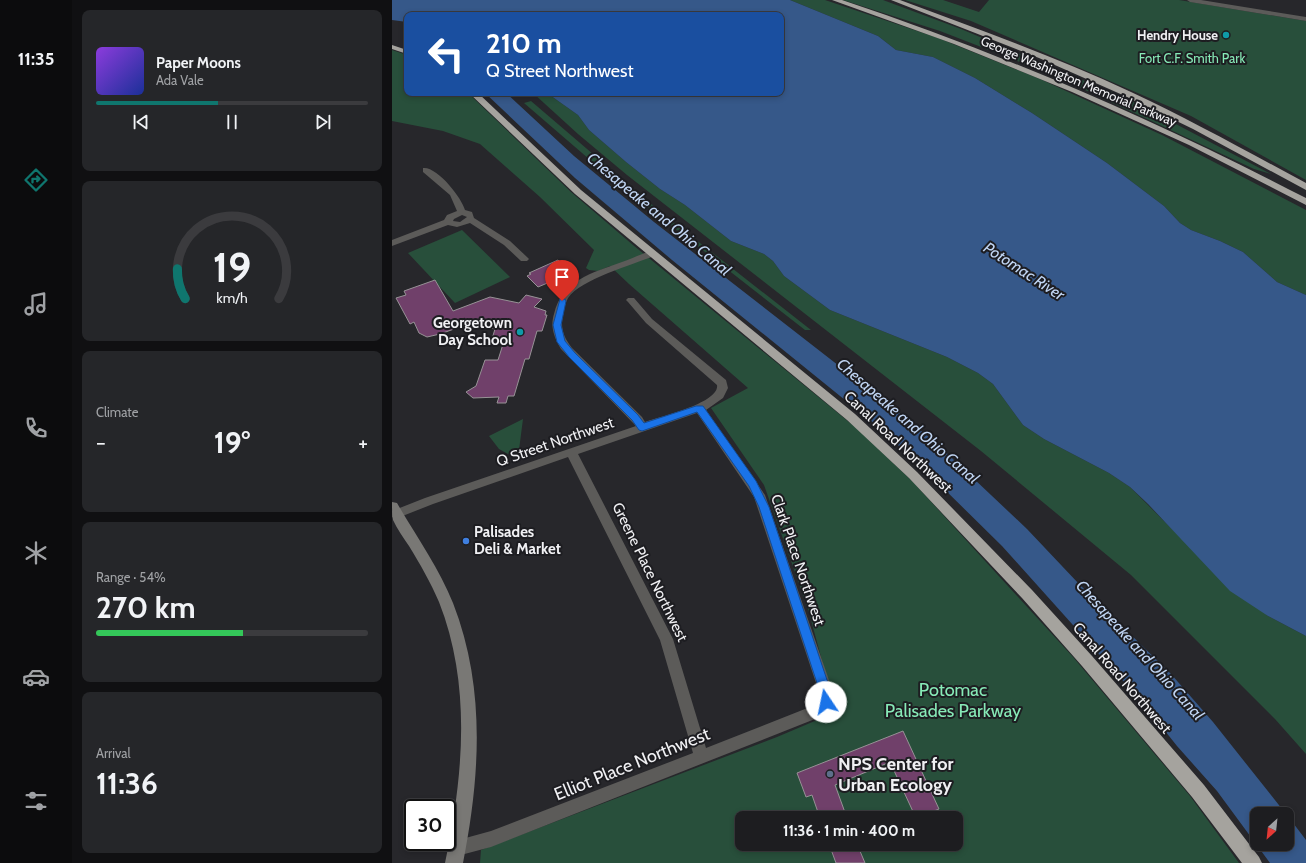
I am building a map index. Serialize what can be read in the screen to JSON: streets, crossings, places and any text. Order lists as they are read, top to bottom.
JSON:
{
  "streets": {
    "highway": ["George Washington Memorial Parkway", "Canal Road Northwest"],
    "street": [
      "Q Street Northwest",
      "Clark Place Northwest",
      "Greene Place Northwest",
      "Elliot Place Northwest"
    ]
  },
  "crossings": [
    ["Q Street Northwest", "Clark Place Northwest"],
    ["Q Street Northwest", "Greene Place Northwest"],
    ["Clark Place Northwest", "Elliot Place Northwest"],
    ["Greene Place Northwest", "Elliot Place Northwest"]
  ],
  "water": ["Chesapeake and Ohio Canal", "Potomac River"],
  "parks": ["Fort C.F. Smith Park", "Potomac Palisades Parkway"],
  "places": [
    "Hendry House",
    "Georgetown Day School",
    "Palisades Deli & Market",
    "NPS Center for Urban Ecology"
  ],
  "north": "bottom left",
  "page": {
    "tabs": "11:35",
    "turn": ["210 m", "Q Street Northwest"],
    "song": ["Paper Moons", "Ada Vale"],
    "tile": [
      "Climate",
      ["Range · 54%", "270 km"],
      ["Arrival", "11:36"]
    ],
    "heat": ["−", "19°", "+"],
    "limit": "30",
    "trip": "11:36 · 1 min · 400 m",
    "gauge": ["19", "km/h"]
  }
}
